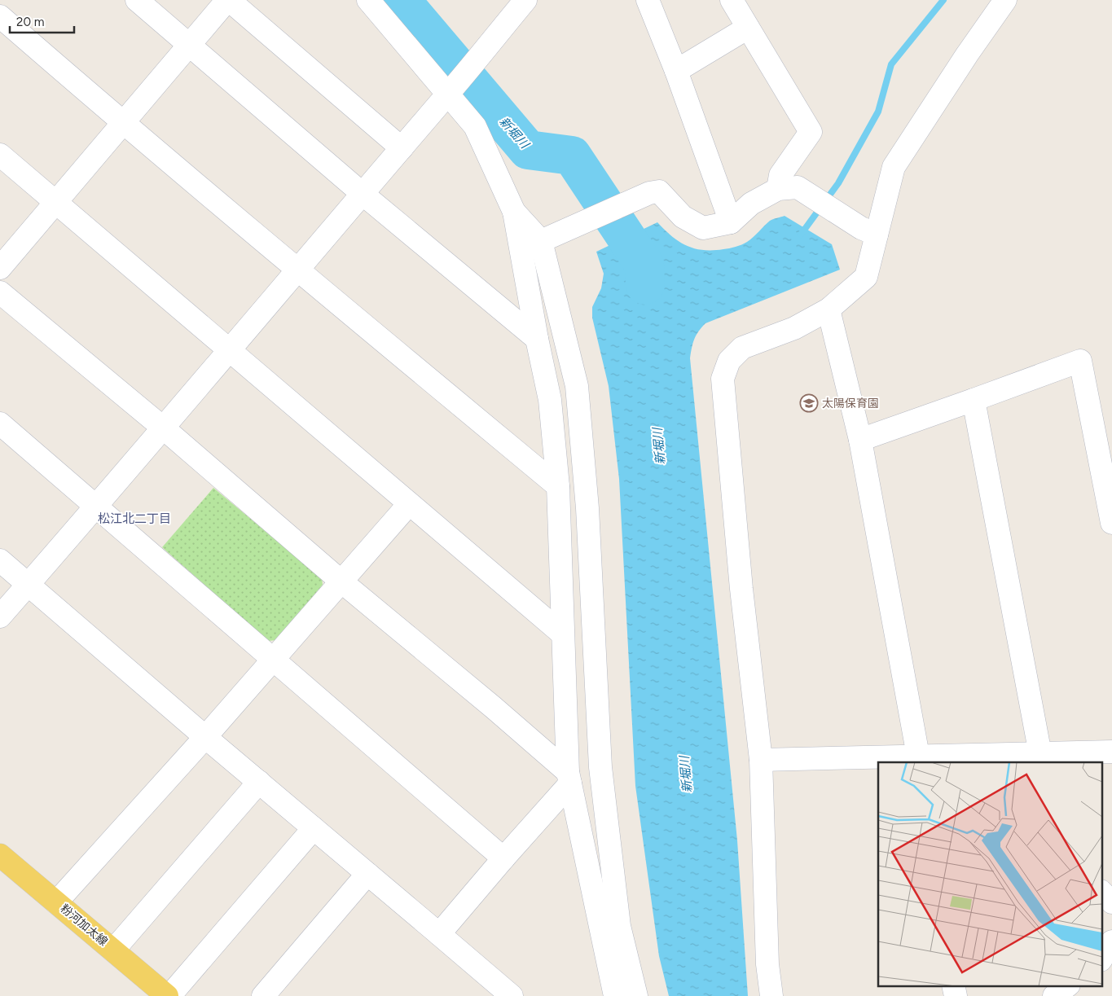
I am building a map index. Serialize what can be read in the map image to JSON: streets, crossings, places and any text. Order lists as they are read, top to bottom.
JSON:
{
  "streets": {
    "main road": ["粉河加太線"]
  },
  "districts": ["松江北二丁目"],
  "water": ["新堀川"],
  "places": {
    "school or university": ["太陽保育園"]
  },
  "scale_bar": "20 m"
}
